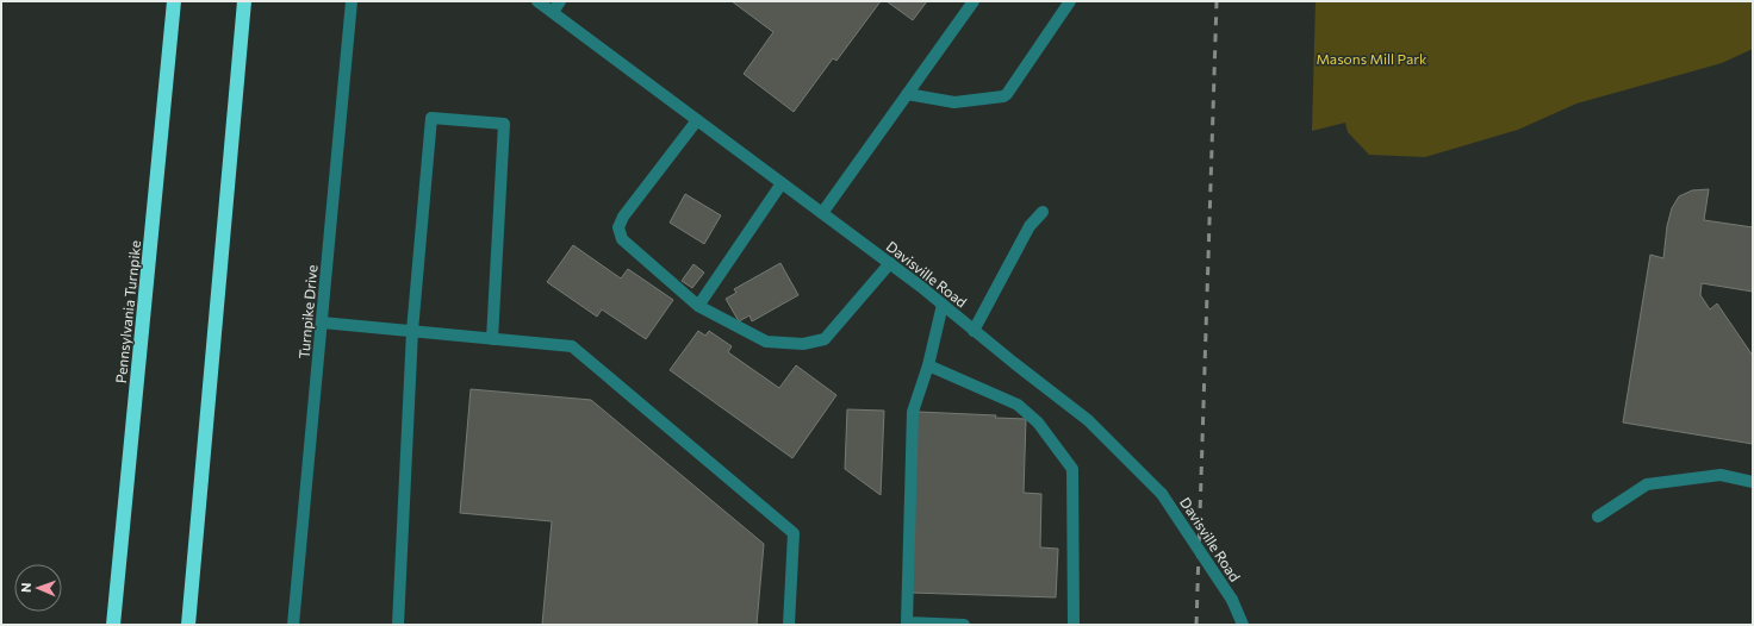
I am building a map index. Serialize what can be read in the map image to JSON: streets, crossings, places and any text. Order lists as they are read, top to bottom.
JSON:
{
  "streets": {
    "highway": ["Pennsylvania Turnpike"],
    "street": ["Davisville Road", "Turnpike Drive"]
  },
  "parks": ["Masons Mill Park"],
  "north": "left"
}
